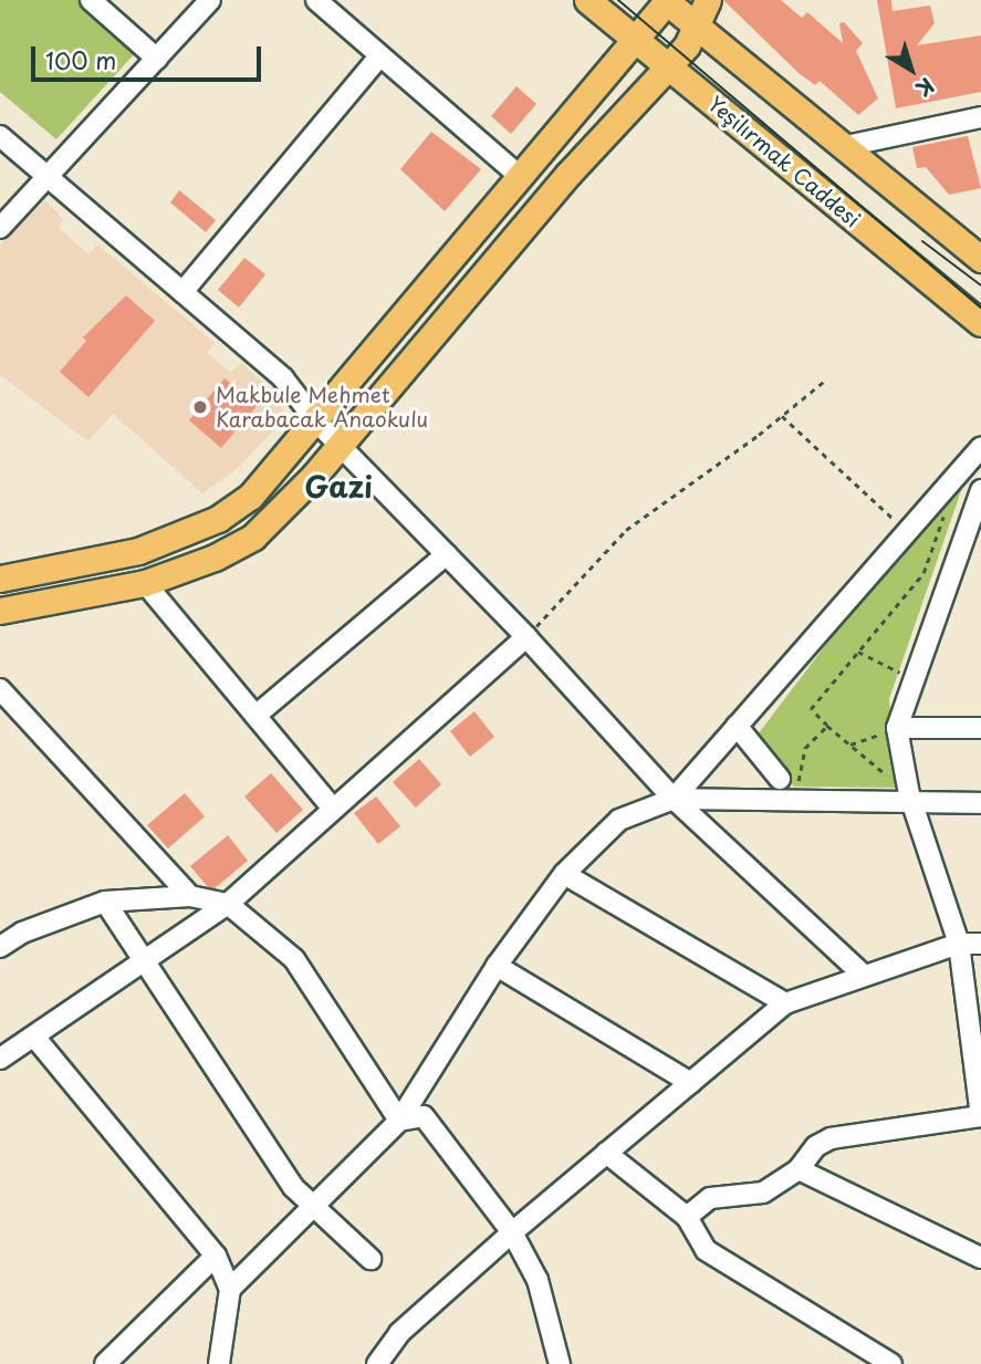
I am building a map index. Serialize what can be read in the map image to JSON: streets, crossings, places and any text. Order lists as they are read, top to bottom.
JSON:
{
  "streets": {
    "main road": ["Yeşilırmak Caddesi"]
  },
  "districts": ["Gazi"],
  "places": ["Makbule Mehmet Karabacak Anaokulu"],
  "scale_bar": "100 m",
  "north": "bottom right"
}
